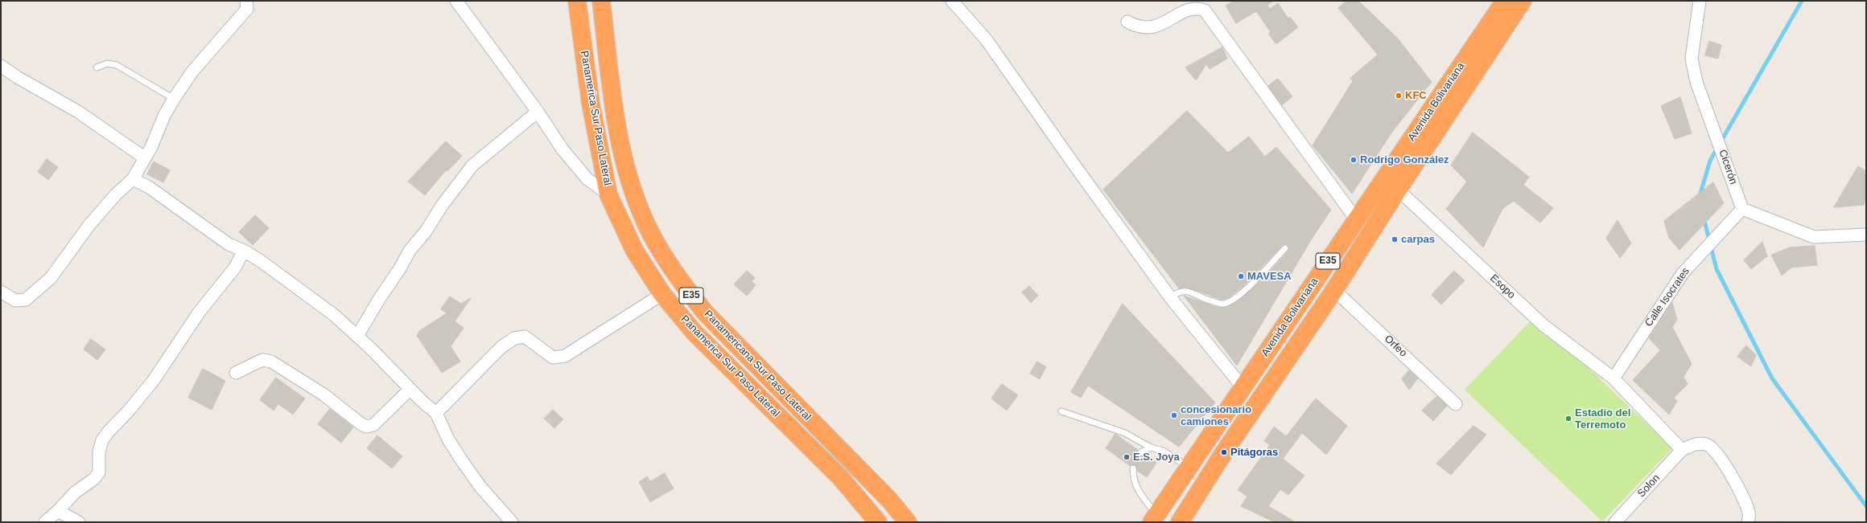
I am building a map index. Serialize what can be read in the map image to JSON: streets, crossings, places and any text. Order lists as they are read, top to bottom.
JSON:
{
  "streets": {
    "highway": [
      "Avenida Bolivariana",
      "Panamerica Sur Paso Lateral",
      "E35",
      "Panamericana Sur Paso Lateral"
    ],
    "street": [
      "Cicerón",
      "Esopo",
      "Calle Isocrates",
      "Orfeo",
      "Solon"
    ]
  },
  "crossings": [
    ["Avenida Bolivariana", "Esopo"],
    ["Avenida Bolivariana", "Orfeo"],
    ["Cicerón", "Calle Isocrates"],
    ["Esopo", "Calle Isocrates"],
    ["Esopo", "Solon"]
  ],
  "places": [
    "KFC",
    "Rodrigo González",
    "carpas",
    "MAVESA",
    "concesionario camiones",
    "Estadio del Terremoto",
    "Pitágoras",
    "E.S. Joya"
  ]
}
